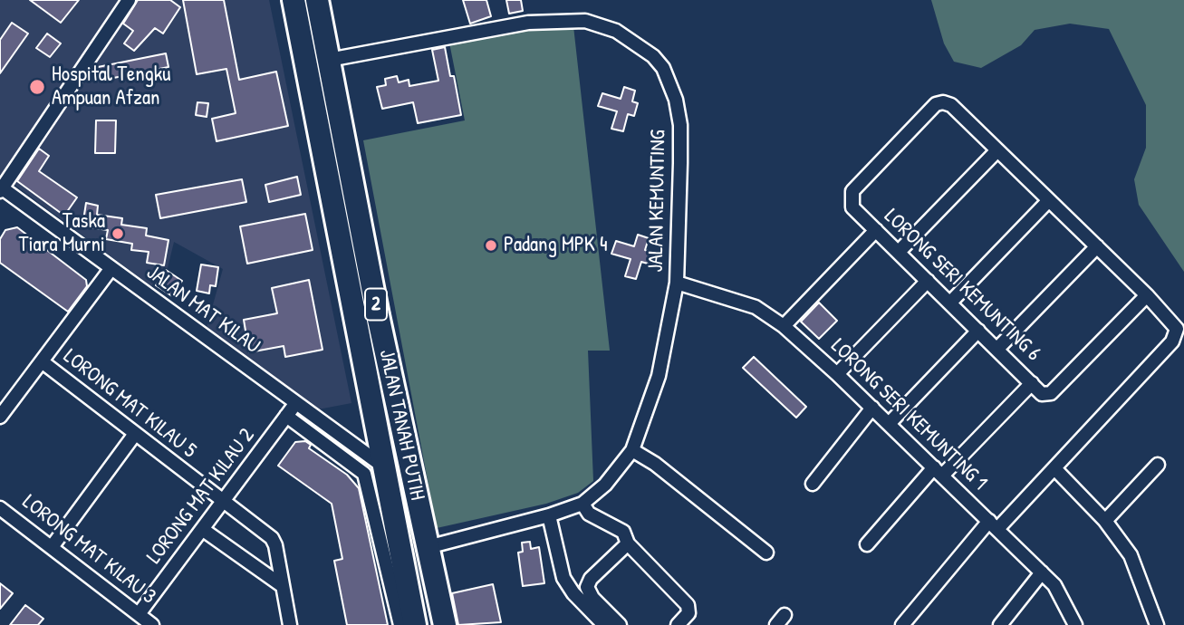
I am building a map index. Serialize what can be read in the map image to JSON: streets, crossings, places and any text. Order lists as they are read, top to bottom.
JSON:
{
  "streets": {
    "highway": ["2", "JALAN TANAH PUTIH"],
    "street": [
      "JALAN KEMUNTING",
      "LORONG SERI KEMUNTING 6",
      "JALAN MAT KILAU",
      "LORONG MAT KILAU 5",
      "LORONG SERI KEMUNTING 1",
      "LORONG MAT KILAU 2",
      "LORONG MAT KILAU 3"
    ]
  },
  "crossings": [
    ["JALAN KEMUNTING", "LORONG SERI KEMUNTING 1"],
    ["JALAN KEMUNTING", "JALAN TANAH PUTIH"],
    ["JALAN MAT KILAU", "JALAN TANAH PUTIH"],
    ["JALAN MAT KILAU", "LORONG MAT KILAU 2"],
    ["LORONG MAT KILAU 5", "LORONG MAT KILAU 2"],
    ["LORONG MAT KILAU 2", "LORONG MAT KILAU 3"]
  ],
  "places": ["Hospital Tengku Ampuan Afzan", "Taska Tiara Murni", "Padang MPK 4"]
}
